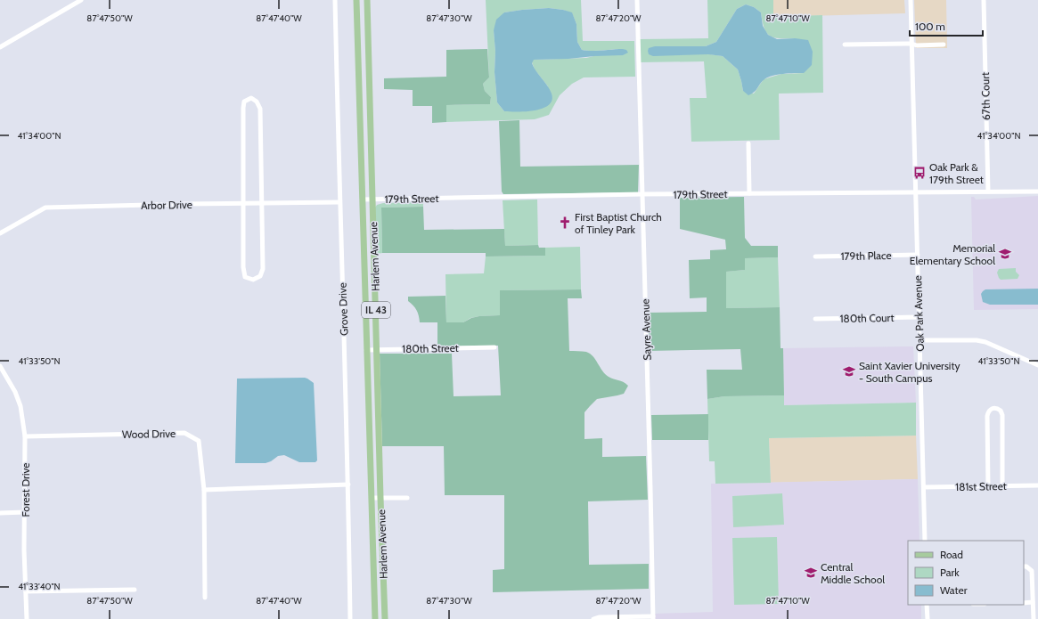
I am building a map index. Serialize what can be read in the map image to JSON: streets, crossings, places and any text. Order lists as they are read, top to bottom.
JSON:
{
  "streets": {
    "main road": ["Harlem Avenue", "IL 43"],
    "street": [
      "67th Court",
      "179th Street",
      "Arbor Drive",
      "179th Place",
      "Grove Drive",
      "Oak Park Avenue",
      "180th Court",
      "Sayre Avenue",
      "180th Street",
      "Wood Drive",
      "181st Street",
      "Forest Drive"
    ]
  },
  "crossings": [
    ["67th Court", "179th Street"],
    ["179th Street", "Harlem Avenue"],
    ["179th Street", "Oak Park Avenue"],
    ["179th Street", "Sayre Avenue"],
    ["Arbor Drive", "Grove Drive"],
    ["179th Place", "Oak Park Avenue"],
    ["Harlem Avenue", "180th Street"],
    ["Oak Park Avenue", "180th Court"],
    ["Oak Park Avenue", "181st Street"],
    ["Wood Drive", "Forest Drive"]
  ],
  "places": {
    "bus stop": ["Oak Park & 179th Street"],
    "church": ["First Baptist Church of Tinley Park"],
    "school or university": ["Memorial Elementary School", "Saint Xavier University - South Campus", "Central Middle School"]
  },
  "legend": ["Road", "Park", "Water"],
  "scale_bar": "100 m",
  "coordinates": [
    "87°47'50\"W",
    "87°47'40\"W",
    "87°47'30\"W",
    "87°47'20\"W",
    "87°47'10\"W",
    "41°34'00\"N",
    "41°33'50\"N",
    "41°33'40\"N"
  ]
}
